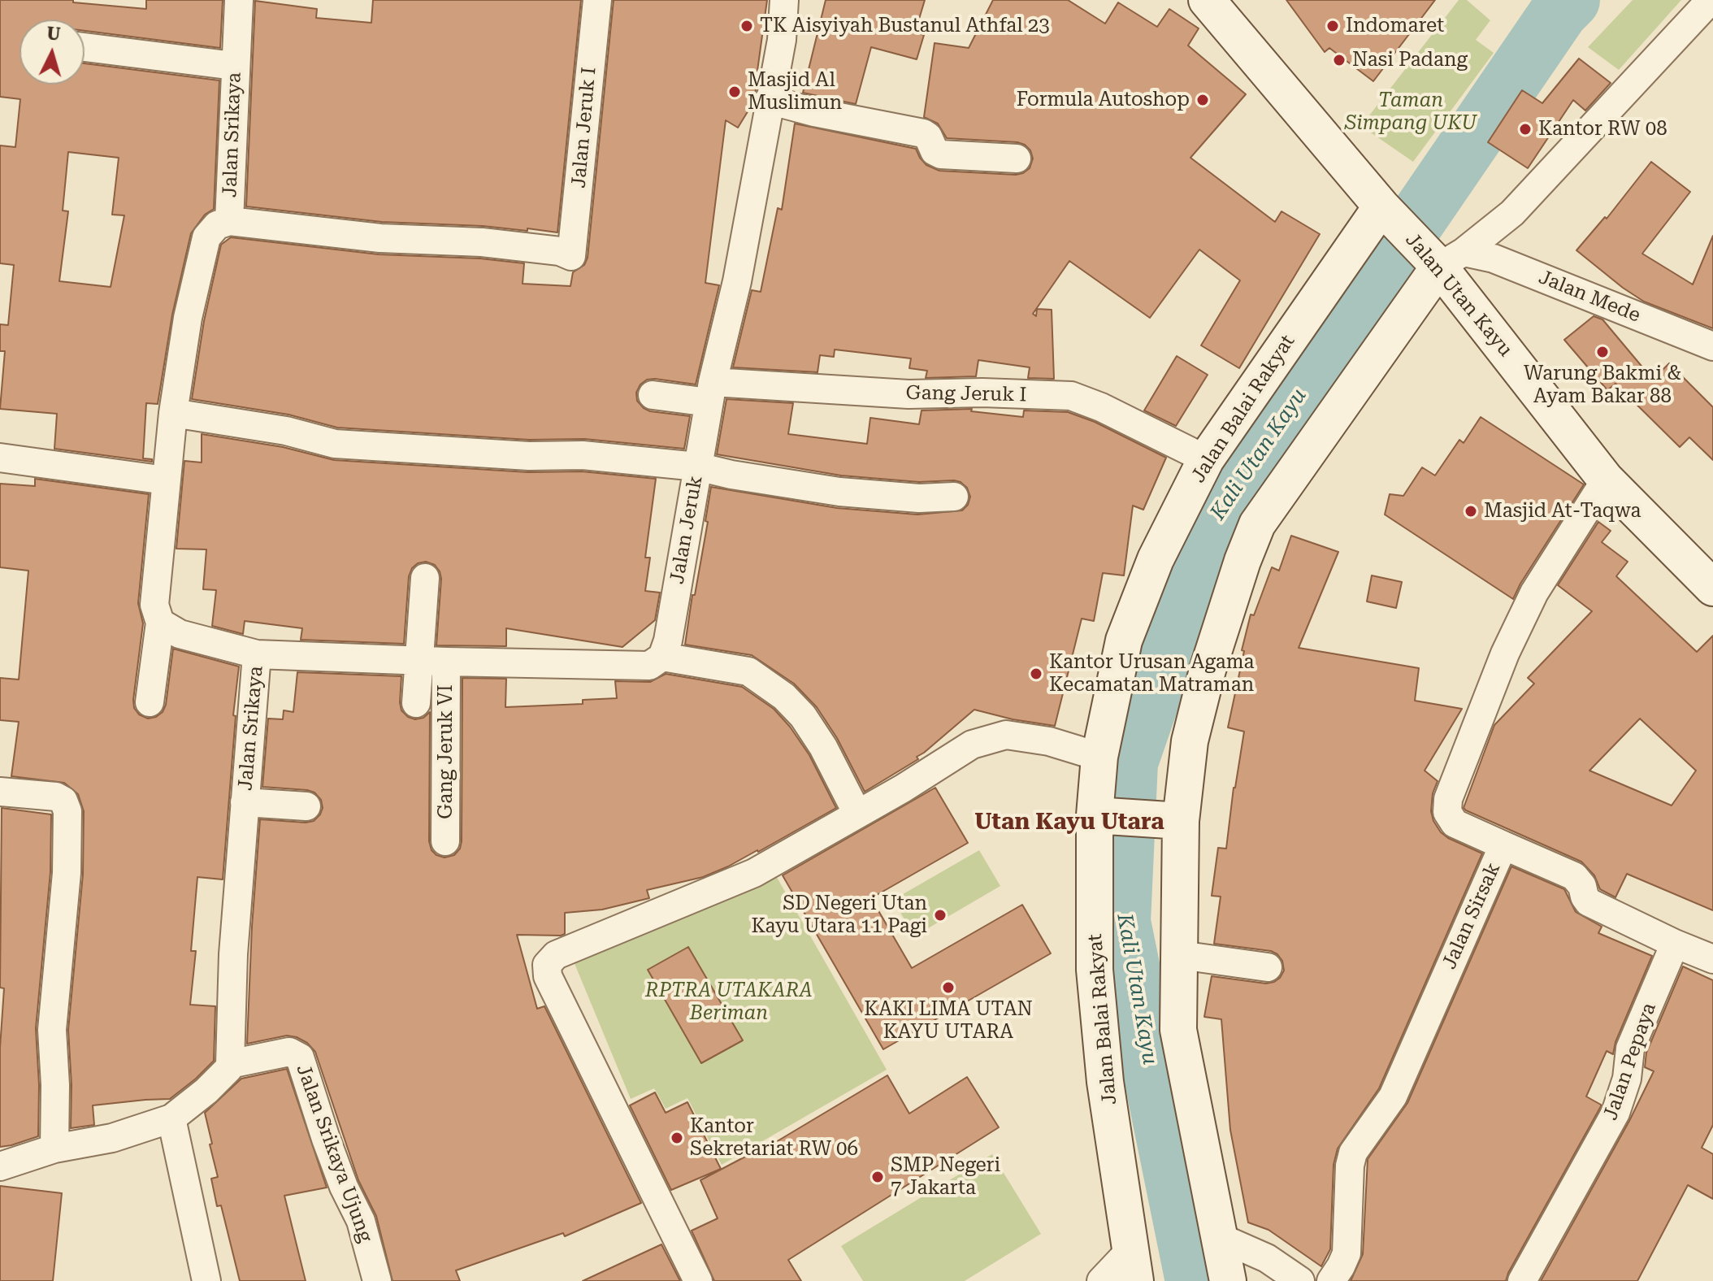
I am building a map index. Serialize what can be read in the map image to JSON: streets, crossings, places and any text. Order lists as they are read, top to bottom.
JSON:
{
  "streets": {
    "street": [
      "Jalan Jeruk I",
      "Jalan Srikaya",
      "Jalan Utan Kayu",
      "Jalan Mede",
      "Gang Jeruk I",
      "Jalan Balai Rakyat",
      "Jalan Jeruk",
      "Gang Jeruk VI",
      "Jalan Sirsak",
      "Jalan Pepaya",
      "Jalan Srikaya Ujung"
    ]
  },
  "crossings": [
    ["Jalan Jeruk I", "Jalan Srikaya"],
    ["Jalan Srikaya", "Jalan Srikaya Ujung"],
    ["Jalan Utan Kayu", "Jalan Mede"],
    ["Jalan Utan Kayu", "Jalan Balai Rakyat"],
    ["Jalan Utan Kayu", "Jalan Sirsak"],
    ["Gang Jeruk I", "Jalan Balai Rakyat"],
    ["Gang Jeruk I", "Jalan Jeruk"]
  ],
  "districts": ["Utan Kayu Utara"],
  "water": ["Kali Utan Kayu"],
  "parks": ["Taman Simpang UKU", "RPTRA UTAKARA Beriman"],
  "places": [
    "TK Aisyiyah Bustanul Athfal 23",
    "Indomaret",
    "Nasi Padang",
    "Masjid Al Muslimun",
    "Formula Autoshop",
    "Kantor RW 08",
    "Warung Bakmi & Ayam Bakar 88",
    "Masjid At-Taqwa",
    "Kantor Urusan Agama Kecamatan Matraman",
    "SD Negeri Utan Kayu Utara 11 Pagi",
    "KAKI LIMA UTAN KAYU UTARA",
    "Kantor Sekretariat RW 06",
    "SMP Negeri 7 Jakarta"
  ],
  "north": "top"
}
